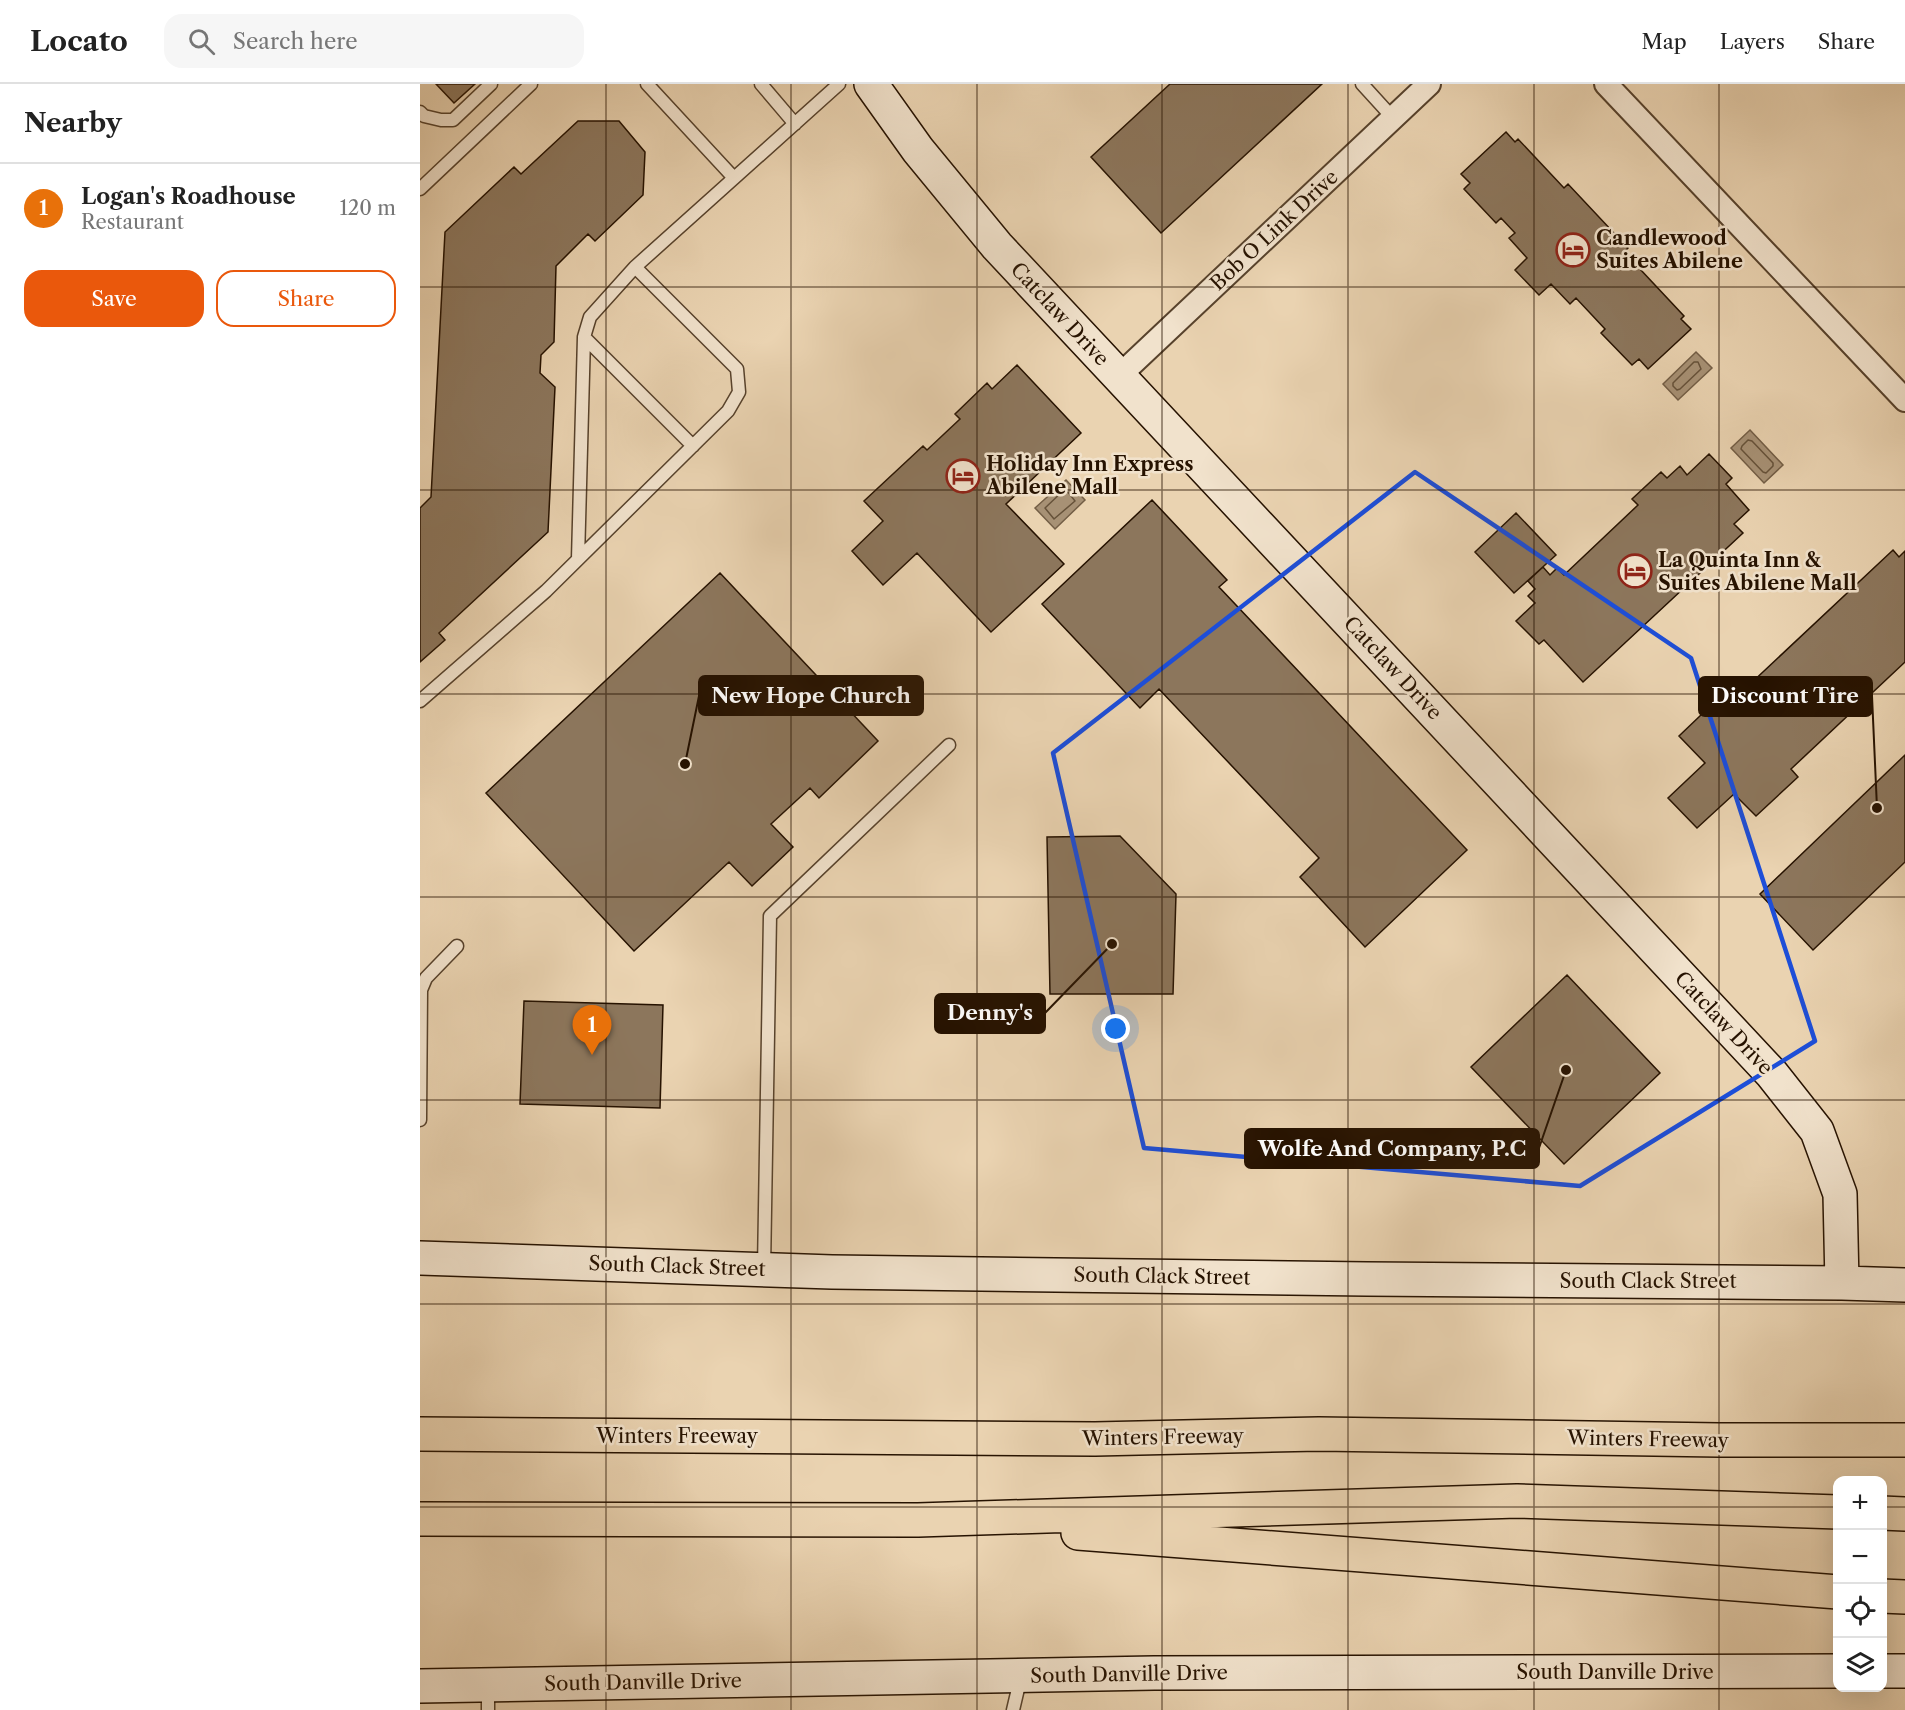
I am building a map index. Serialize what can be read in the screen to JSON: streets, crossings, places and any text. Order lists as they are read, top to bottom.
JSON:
{
  "streets": {
    "highway": ["Winters Freeway"],
    "main road": ["Catclaw Drive", "South Clack Street", "South Danville Drive"],
    "street": ["Bob O Link Drive"]
  },
  "crossings": [
    ["Bob O Link Drive", "Catclaw Drive"],
    ["Catclaw Drive", "South Clack Street"]
  ],
  "places": {
    "hotel": ["Candlewood Suites Abilene", "Holiday Inn Express Abilene Mall", "La Quinta Inn & Suites Abilene Mall"],
    "other": [
      "New Hope Church",
      "Discount Tire",
      "Denny's",
      "Wolfe And Company, P.C"
    ]
  },
  "page": {
    "header": "Locato",
    "search": "Search here",
    "nav": ["Map", "Layers", "Share"],
    "heading": "Nearby",
    "list": [
      {
        "mark": "1",
        "name": "Logan's Roadhouse",
        "note": "Restaurant",
        "value": "120 m"
      }
    ],
    "buttons": ["Save", "Share"],
    "pins": "1",
    "map_buttons": ["+", "−"]
  }
}
